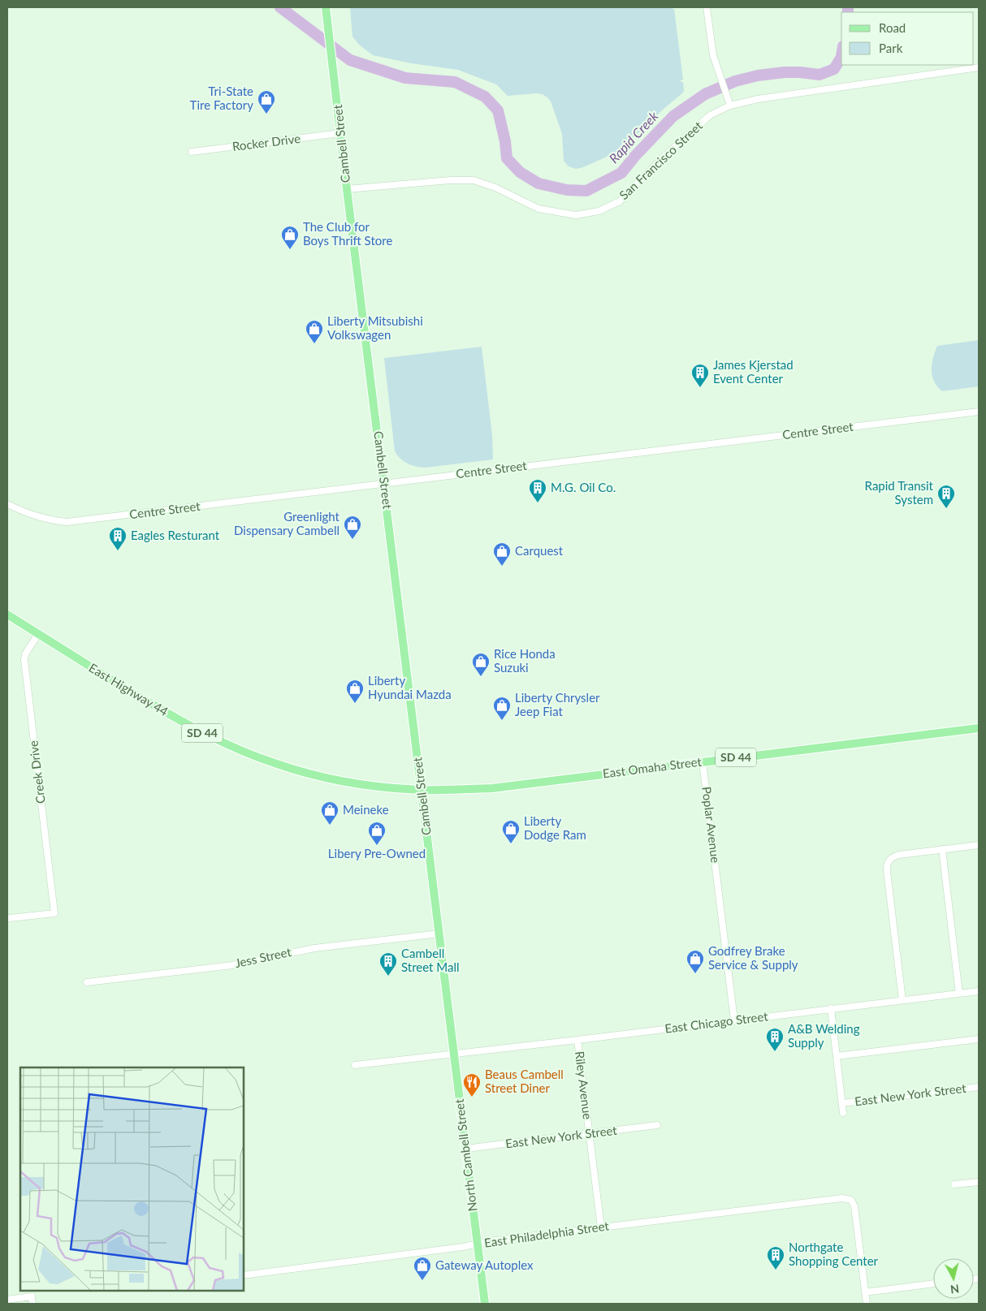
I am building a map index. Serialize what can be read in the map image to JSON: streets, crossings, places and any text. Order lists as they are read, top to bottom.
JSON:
{
  "streets": {
    "main road": [
      "Cambell Street",
      "East Highway 44",
      "SD 44",
      "East Omaha Street",
      "North Cambell Street"
    ],
    "street": [
      "Rocker Drive",
      "San Francisco Street",
      "Centre Street",
      "Creek Drive",
      "Poplar Avenue",
      "Jess Street",
      "East Chicago Street",
      "Riley Avenue",
      "East New York Street",
      "East Philadelphia Street"
    ]
  },
  "crossings": [
    ["Rocker Drive", "Cambell Street"],
    ["Cambell Street", "San Francisco Street"],
    ["Cambell Street", "Centre Street"],
    ["Cambell Street", "East Highway 44"],
    ["Cambell Street", "East Omaha Street"],
    ["Cambell Street", "Jess Street"],
    ["Cambell Street", "North Cambell Street"],
    ["East Highway 44", "East Omaha Street"],
    ["East Highway 44", "Creek Drive"],
    ["East Omaha Street", "Poplar Avenue"],
    ["Poplar Avenue", "East Chicago Street"],
    ["Jess Street", "North Cambell Street"],
    ["East Chicago Street", "Riley Avenue"],
    ["East Chicago Street", "North Cambell Street"],
    ["Riley Avenue", "East New York Street"],
    ["Riley Avenue", "East Philadelphia Street"],
    ["East New York Street", "North Cambell Street"],
    ["North Cambell Street", "East Philadelphia Street"]
  ],
  "water": ["Rapid Creek"],
  "places": {
    "shop": [
      "Tri-State Tire Factory",
      "The Club for Boys Thrift Store",
      "Liberty Mitsubishi Volkswagen",
      "Greenlight Dispensary Cambell",
      "Carquest",
      "Rice Honda Suzuki",
      "Liberty Hyundai Mazda",
      "Liberty Chrysler Jeep Fiat",
      "Meineke",
      "Liberty Dodge Ram",
      "Libery Pre-Owned",
      "Godfrey Brake Service & Supply",
      "Gateway Autoplex"
    ],
    "building": [
      "James Kjerstad Event Center",
      "M.G. Oil Co.",
      "Rapid Transit System",
      "Eagles Resturant",
      "Cambell Street Mall",
      "A&B Welding Supply",
      "Northgate Shopping Center"
    ],
    "restaurant": ["Beaus Cambell Street Diner"]
  },
  "legend": ["Road", "Park"],
  "north": "bottom"
}
